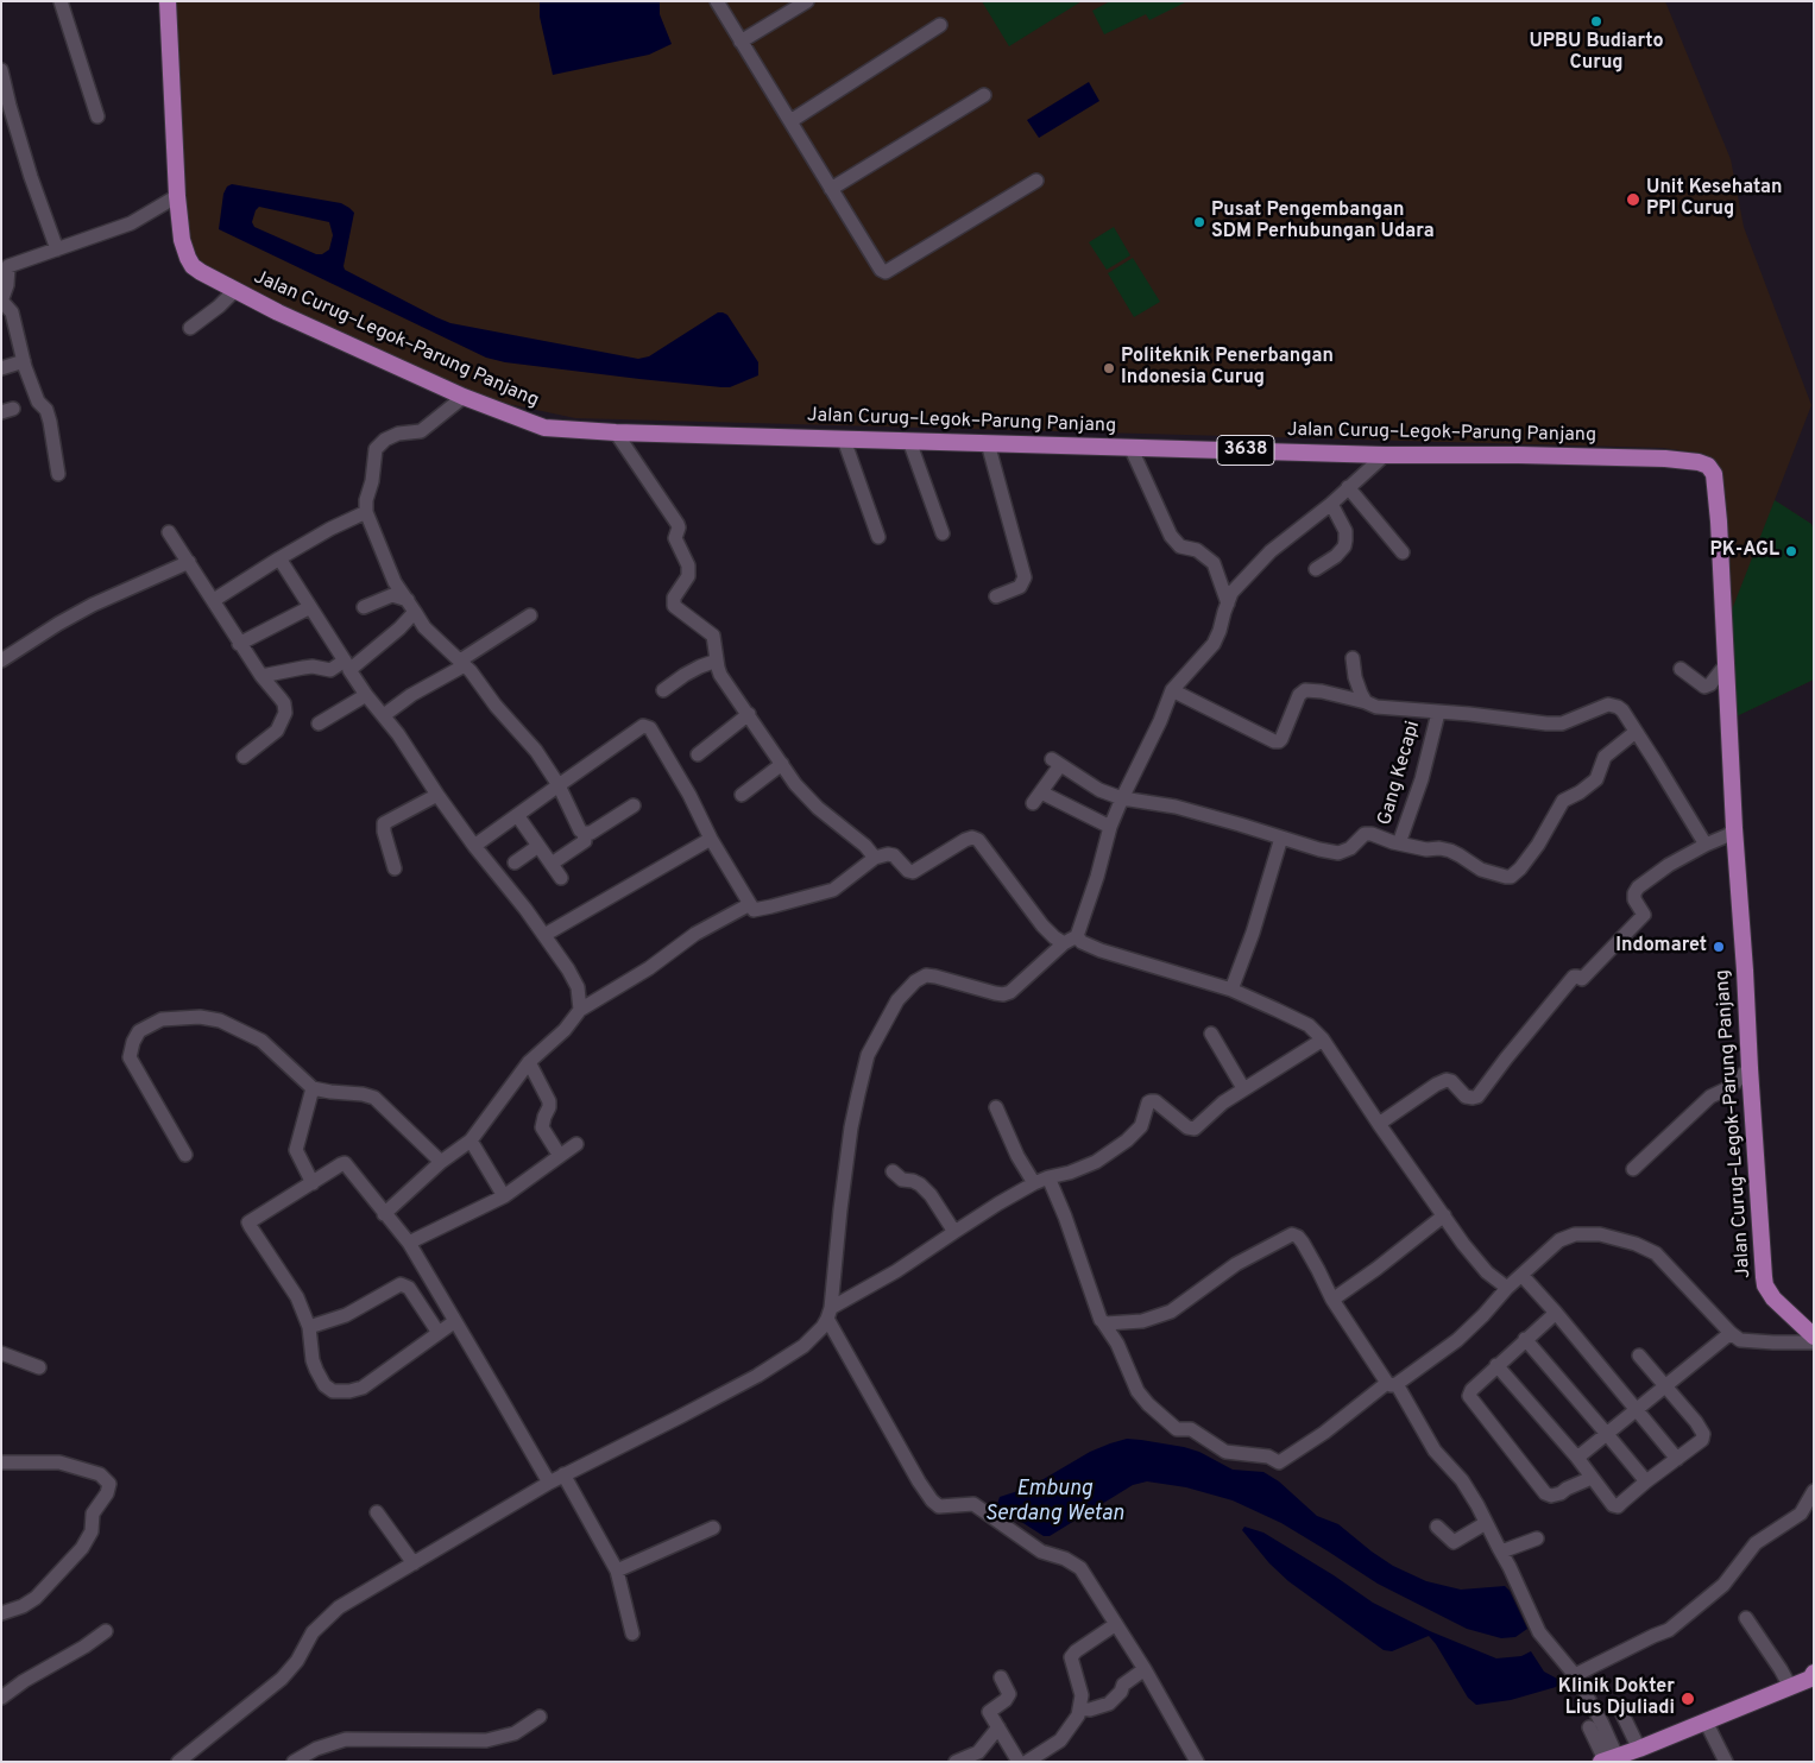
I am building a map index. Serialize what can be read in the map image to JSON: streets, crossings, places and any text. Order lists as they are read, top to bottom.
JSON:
{
  "streets": {
    "main road": ["Jalan Curug–Legok–Parung Panjang", "3638"],
    "street": ["Gang Kecapi"]
  },
  "water": ["Embung Serdang Wetan"],
  "places": [
    "UPBU Budiarto Curug",
    "Unit Kesehatan PPI Curug",
    "Pusat Pengembangan SDM Perhubungan Udara",
    "Politeknik Penerbangan Indonesia Curug",
    "PK-AGL",
    "Indomaret",
    "Klinik Dokter Lius Djuliadi"
  ]
}
